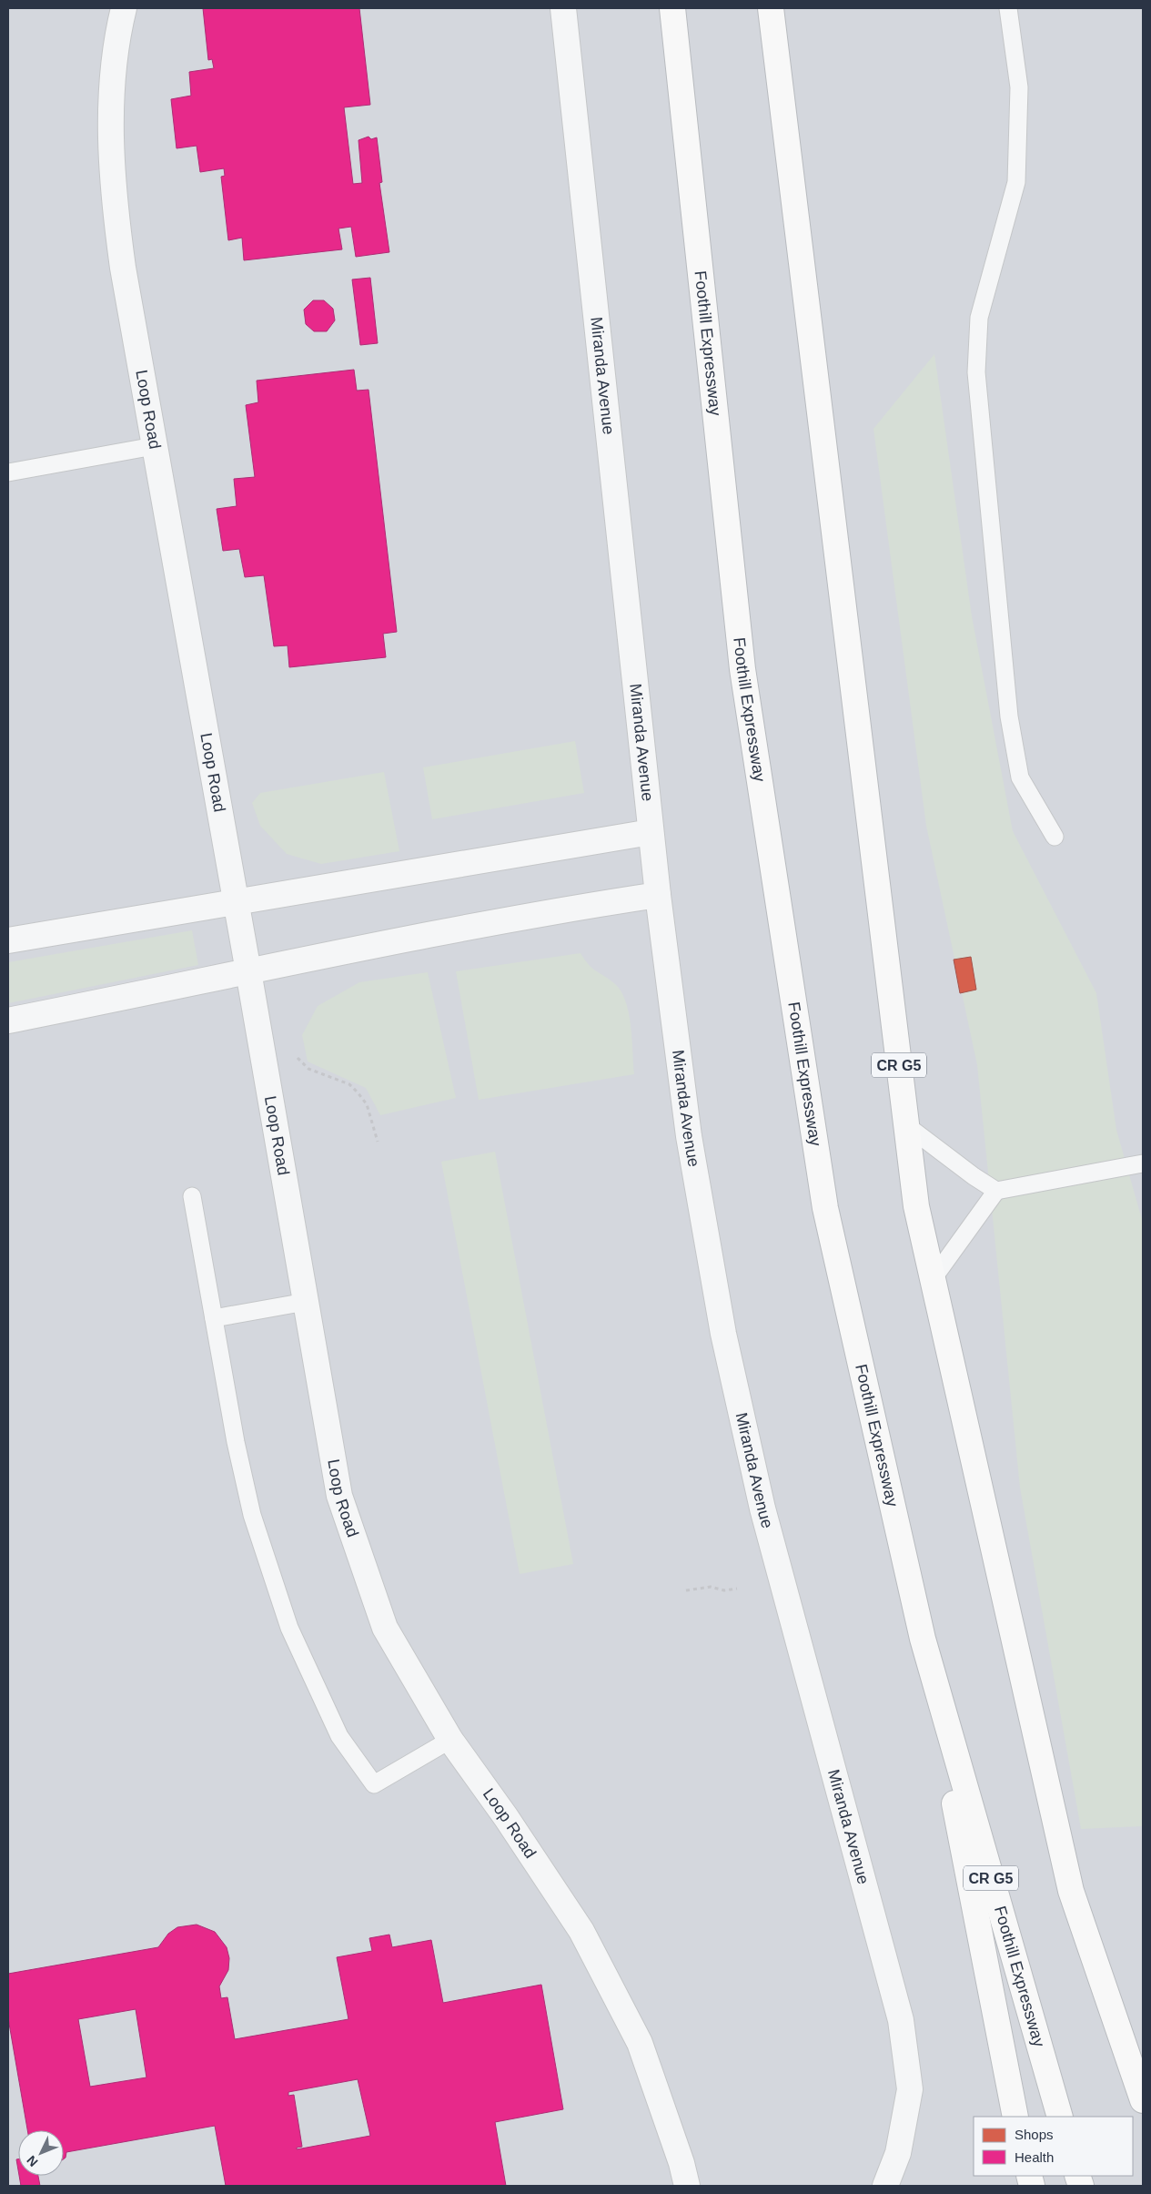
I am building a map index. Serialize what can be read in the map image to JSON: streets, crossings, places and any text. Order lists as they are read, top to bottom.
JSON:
{
  "streets": {
    "highway": ["Foothill Expressway", "CR G5"],
    "street": ["Miranda Avenue", "Loop Road"]
  },
  "legend": ["Shops", "Health"],
  "north": "bottom left"
}
